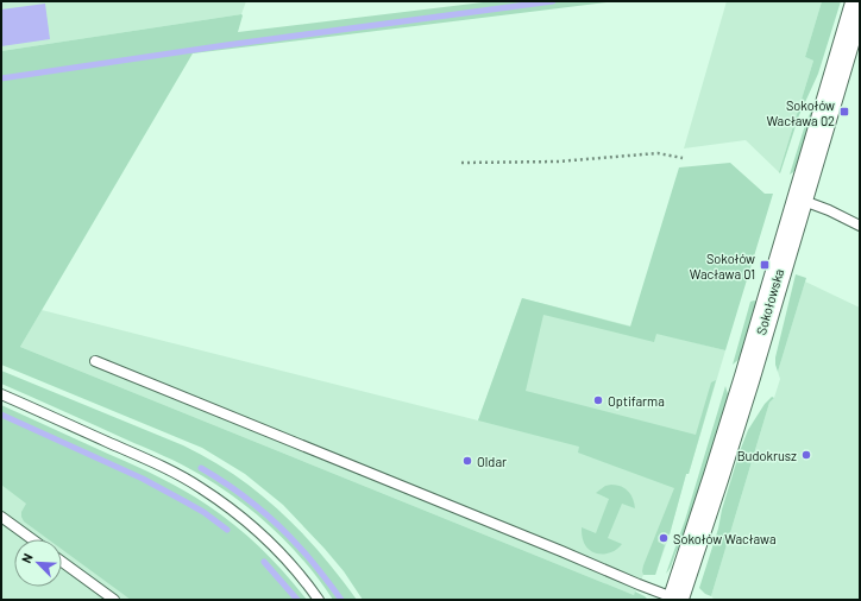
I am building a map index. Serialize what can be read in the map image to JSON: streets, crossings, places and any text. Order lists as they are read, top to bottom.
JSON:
{
  "streets": {
    "street": ["Sokołowska"]
  },
  "places": {
    "transit": ["Sokołów Wacława 02", "Sokołów Wacława 01"],
    "other": [
      "Optifarma",
      "Budokrusz",
      "Oldar",
      "Sokołów Wacława"
    ]
  },
  "north": "top left"
}
